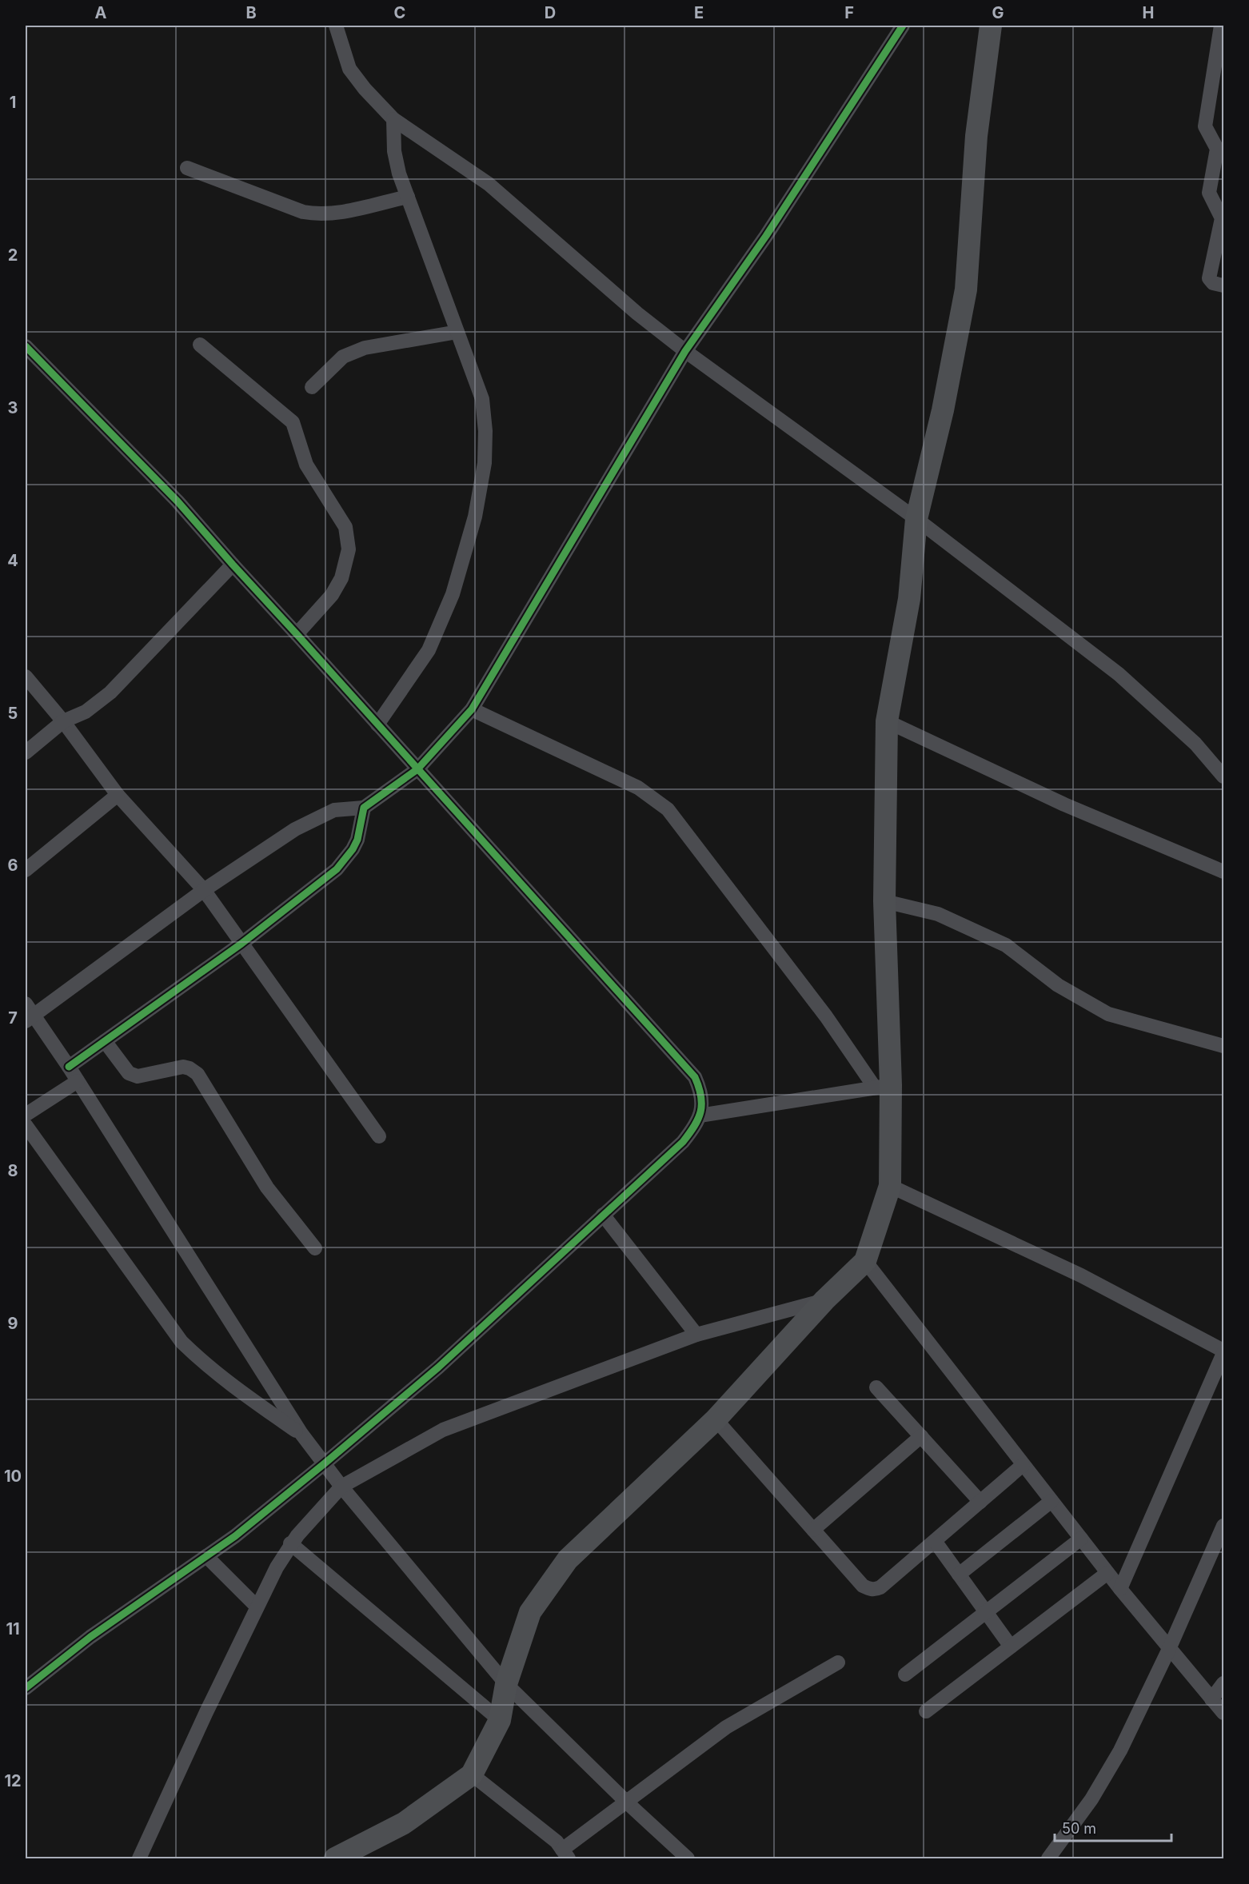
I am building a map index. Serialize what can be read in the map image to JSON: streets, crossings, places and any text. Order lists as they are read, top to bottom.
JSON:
{
  "scale_bar": "50 m",
  "grid": {
    "columns": [
      "A",
      "B",
      "C",
      "D",
      "E",
      "F",
      "G",
      "H"
    ],
    "rows": [
      "1",
      "2",
      "3",
      "4",
      "5",
      "6",
      "7",
      "8",
      "9",
      "10",
      "11",
      "12"
    ]
  }
}
